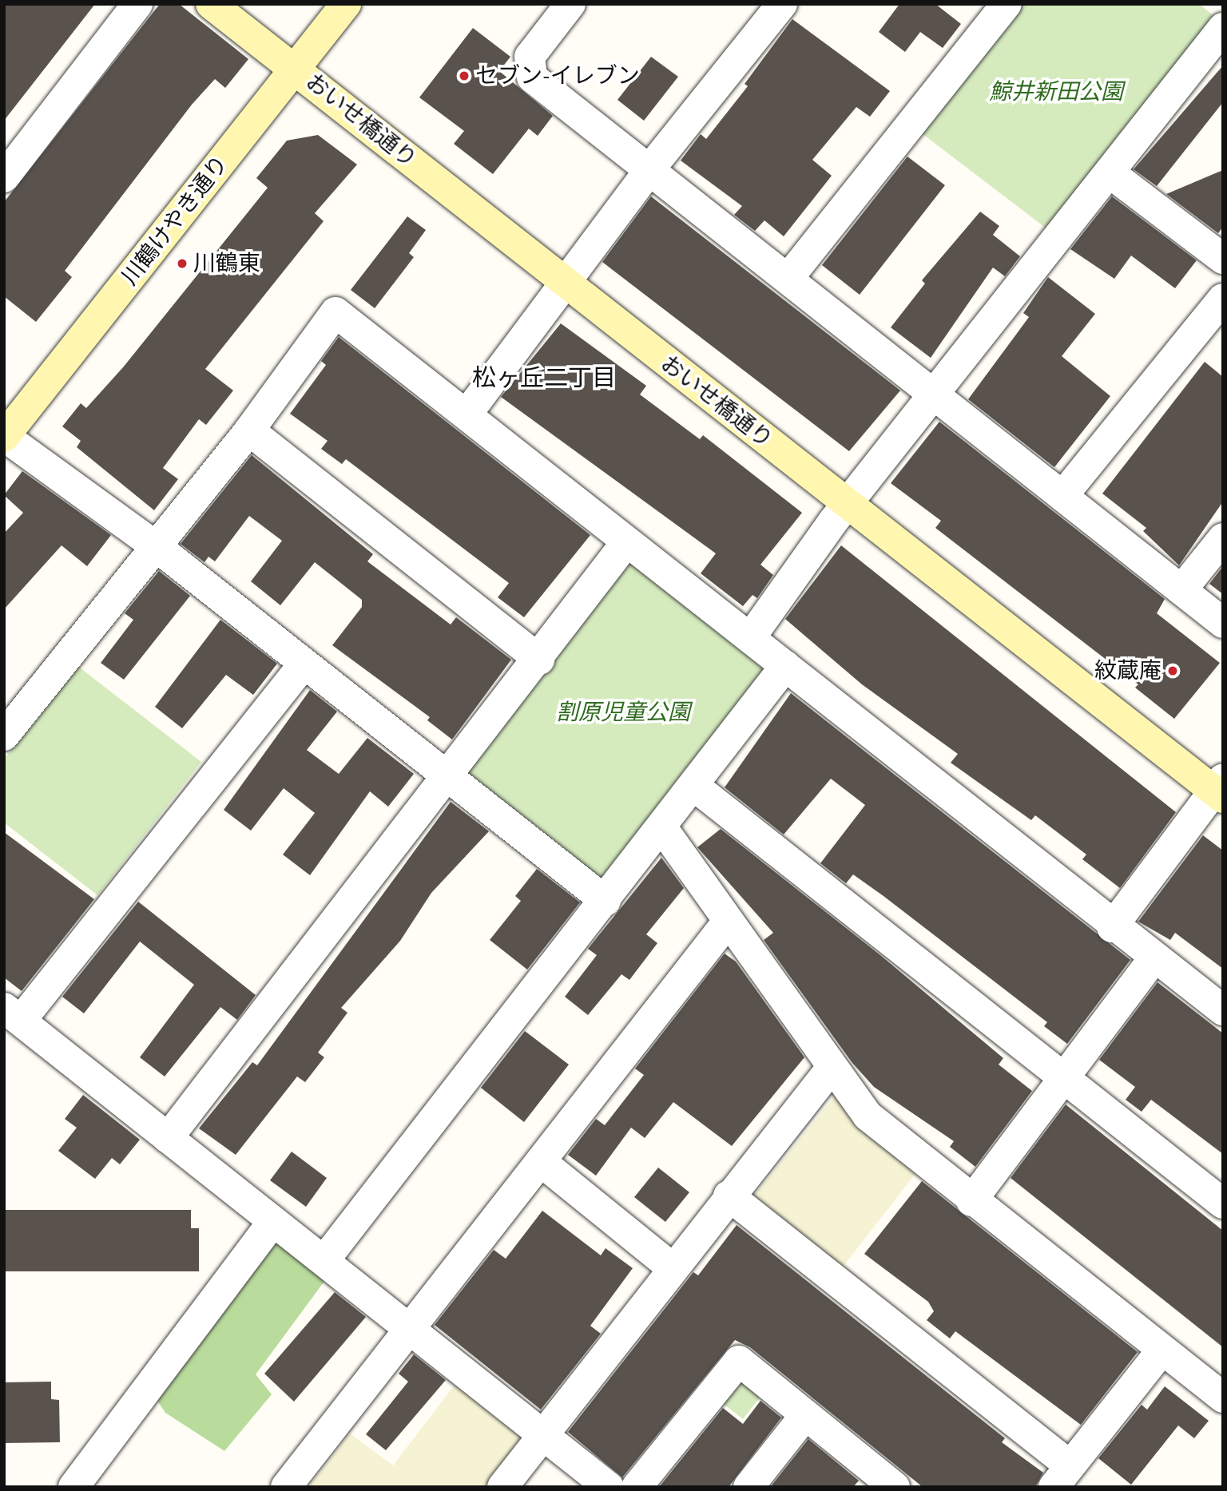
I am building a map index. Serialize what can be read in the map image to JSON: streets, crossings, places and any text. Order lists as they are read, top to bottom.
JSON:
{
  "streets": {
    "street": ["おいせ橋通り", "川鶴けやき通り"]
  },
  "crossings": [
    ["おいせ橋通り", "川鶴けやき通り"]
  ],
  "districts": ["松ヶ丘二丁目"],
  "parks": ["鯨井新田公園", "割原児童公園"],
  "places": ["セブン-イレブン", "川鶴東", "紋蔵庵"]
}
